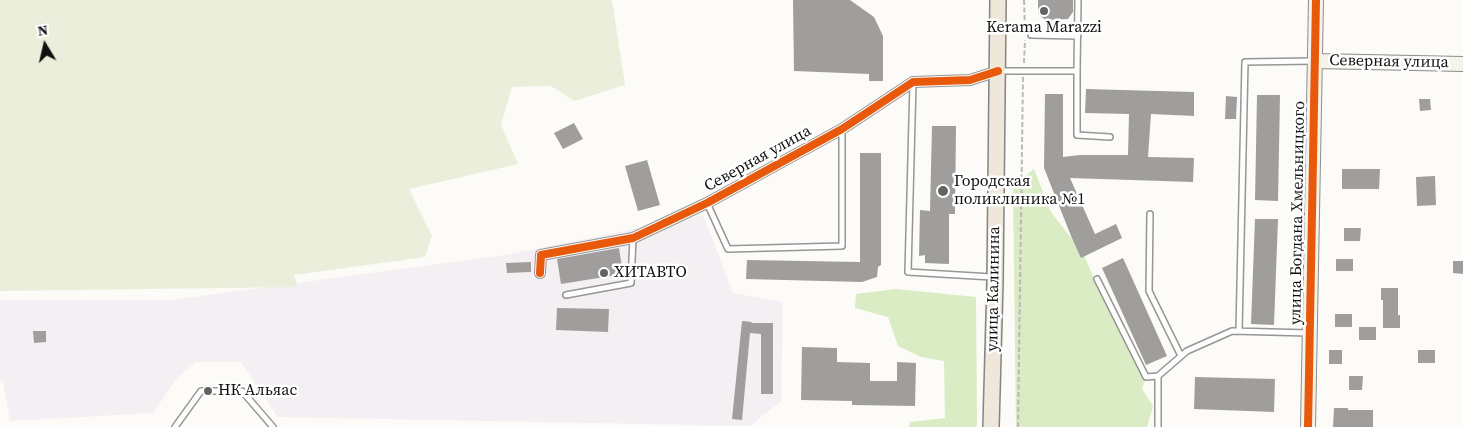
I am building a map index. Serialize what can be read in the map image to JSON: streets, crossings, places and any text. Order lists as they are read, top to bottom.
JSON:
{
  "streets": {
    "main road": ["улица Калинина"],
    "street": ["Северная улица", "улица Богдана Хмельницкого"]
  },
  "crossings": [
    ["Северная улица", "улица Богдана Хмельницкого"]
  ],
  "places": [
    "Kerama Marazzi",
    "Городская поликлиника №1",
    "ХИТАВТО",
    "НК Альяас"
  ],
  "north": "top"
}
